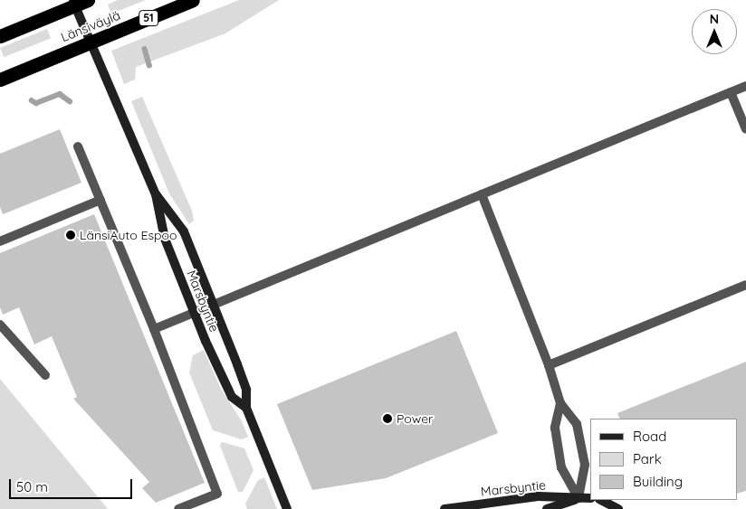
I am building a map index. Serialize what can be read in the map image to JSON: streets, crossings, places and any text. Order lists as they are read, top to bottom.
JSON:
{
  "streets": {
    "highway": ["51", "Länsiväylä"],
    "main road": ["Marsbyntie"]
  },
  "places": ["LänsiAuto Espoo", "Power"],
  "legend": ["Road", "Park", "Building"],
  "scale_bar": "50 m",
  "north": "top"
}
